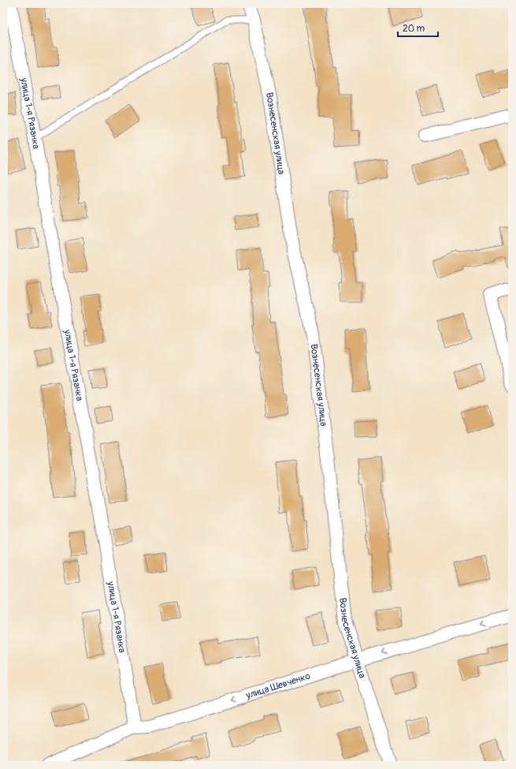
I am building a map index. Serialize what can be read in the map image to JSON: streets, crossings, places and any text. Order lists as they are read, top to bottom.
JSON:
{
  "streets": {
    "street": ["улица 1-я Рязанка", "Вознесенская улица", "улица Шевченко"]
  },
  "crossings": [
    ["улица 1-я Рязанка", "улица Шевченко"],
    ["Вознесенская улица", "улица Шевченко"]
  ],
  "one_way": ["улица Шевченко"],
  "scale_bar": "20 m"
}
